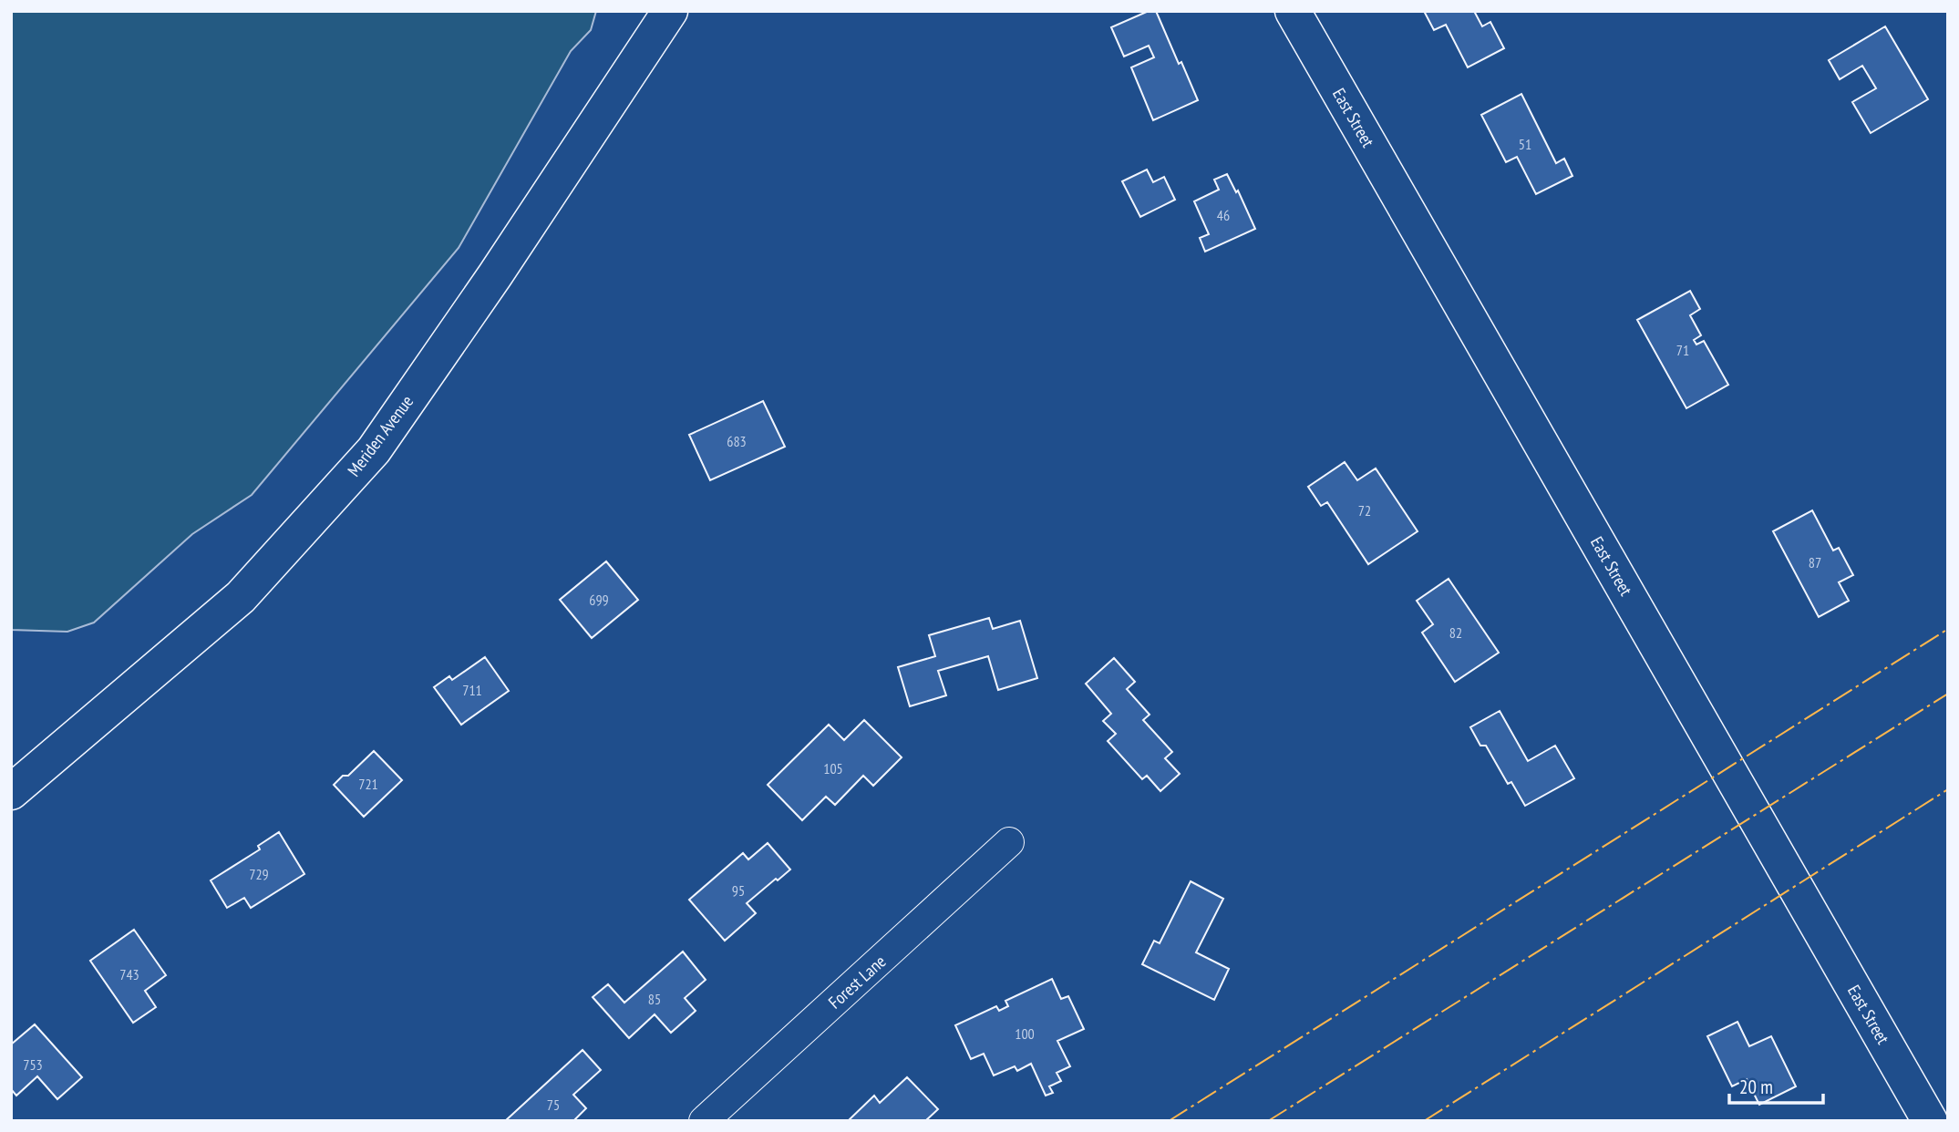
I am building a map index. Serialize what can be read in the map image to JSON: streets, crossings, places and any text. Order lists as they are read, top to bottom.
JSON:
{
  "streets": {
    "street": ["East Street", "Meriden Avenue", "Forest Lane"]
  },
  "house_numbers": [
    "51",
    "46",
    "71",
    "683",
    "72",
    "87",
    "699",
    "82",
    "711",
    "105",
    "721",
    "729",
    "95",
    "743",
    "85",
    "100",
    "753",
    "75"
  ],
  "scale_bar": "20 m"
}
